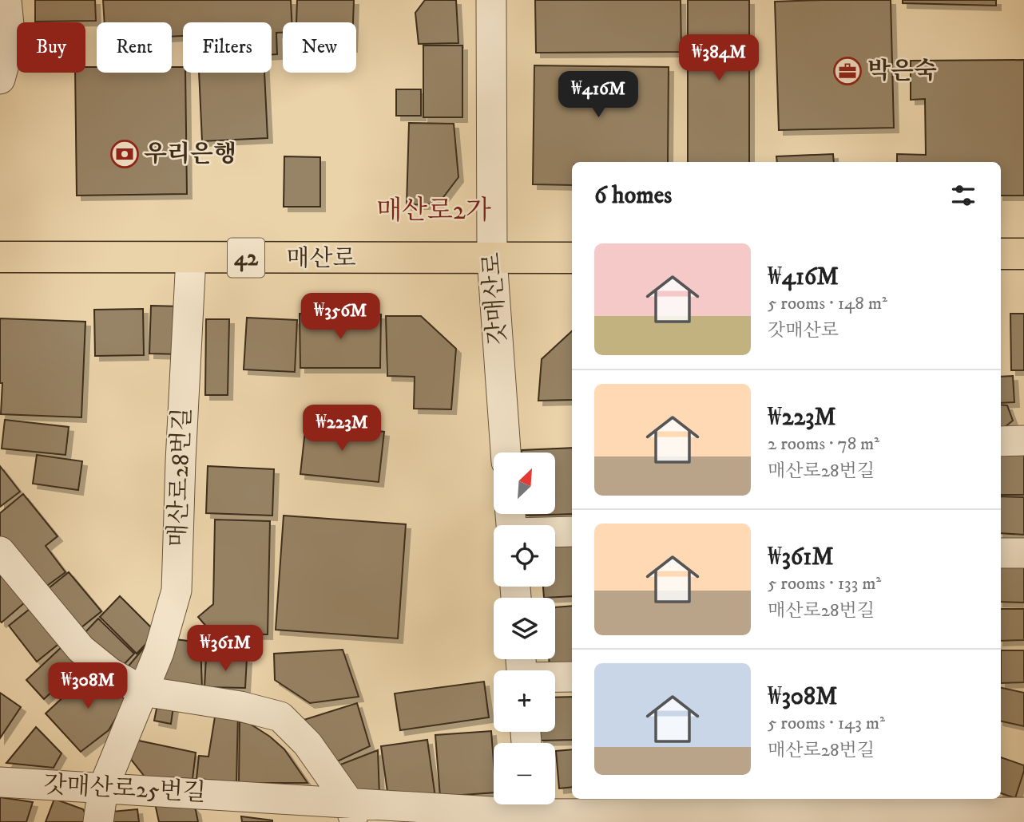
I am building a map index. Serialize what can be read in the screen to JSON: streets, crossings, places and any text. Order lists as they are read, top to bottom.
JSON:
{
  "streets": {
    "main road": ["42", "매산로"],
    "street": ["갓매산로", "매산로28번길", "갓매산로25번길"]
  },
  "crossings": [
    ["매산로", "갓매산로"],
    ["매산로", "매산로28번길"],
    ["매산로28번길", "갓매산로25번길"]
  ],
  "districts": ["매산로2가"],
  "places": {
    "office": ["박은숙"],
    "bank": ["우리은행"]
  },
  "north": "top right",
  "page": {
    "chip": [
      "Buy",
      "Rent",
      "Filters",
      "New"
    ],
    "price": [
      "₩384M",
      "₩416M",
      "₩356M",
      "₩223M",
      "₩361M",
      "₩308M"
    ],
    "heading": "6 homes",
    "list": [
      {
        "name": "₩416M",
        "note": "5 rooms · 148 m² · 갓매산로"
      },
      {
        "name": "₩223M",
        "note": "2 rooms · 78 m² · 매산로28번길"
      },
      {
        "name": "₩361M",
        "note": "5 rooms · 133 m² · 매산로28번길"
      },
      {
        "name": "₩308M",
        "note": "5 rooms · 143 m² · 매산로28번길"
      }
    ],
    "map_buttons": ["+", "−"]
  }
}
